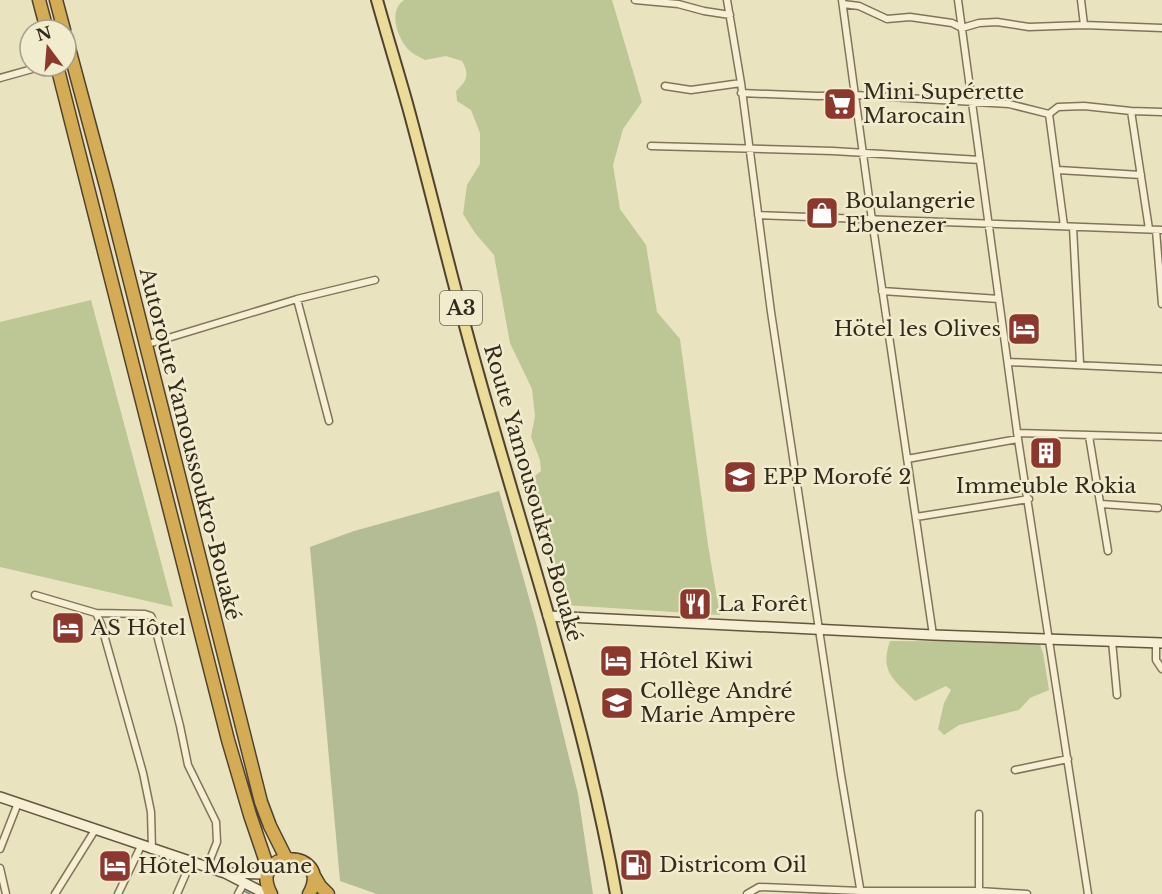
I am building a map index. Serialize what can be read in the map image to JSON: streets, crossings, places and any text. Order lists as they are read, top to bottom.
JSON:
{
  "streets": {
    "highway": ["Autoroute Yamoussoukro-Bouaké"],
    "main road": ["A3", "Route Yamousoukro-Bouaké"]
  },
  "places": {
    "supermarket": ["Mini Supérette Marocain"],
    "shop": ["Boulangerie Ebenezer"],
    "hotel": [
      "Hötel les Olives",
      "AS Hôtel",
      "Hôtel Kiwi",
      "Hôtel Molouane"
    ],
    "building": ["Immeuble Rokia"],
    "school or university": ["EPP Morofé 2", "Collège André Marie Ampère"],
    "restaurant": ["La Forêt"],
    "fuel station": ["Districom Oil"]
  },
  "north": "top"
}
